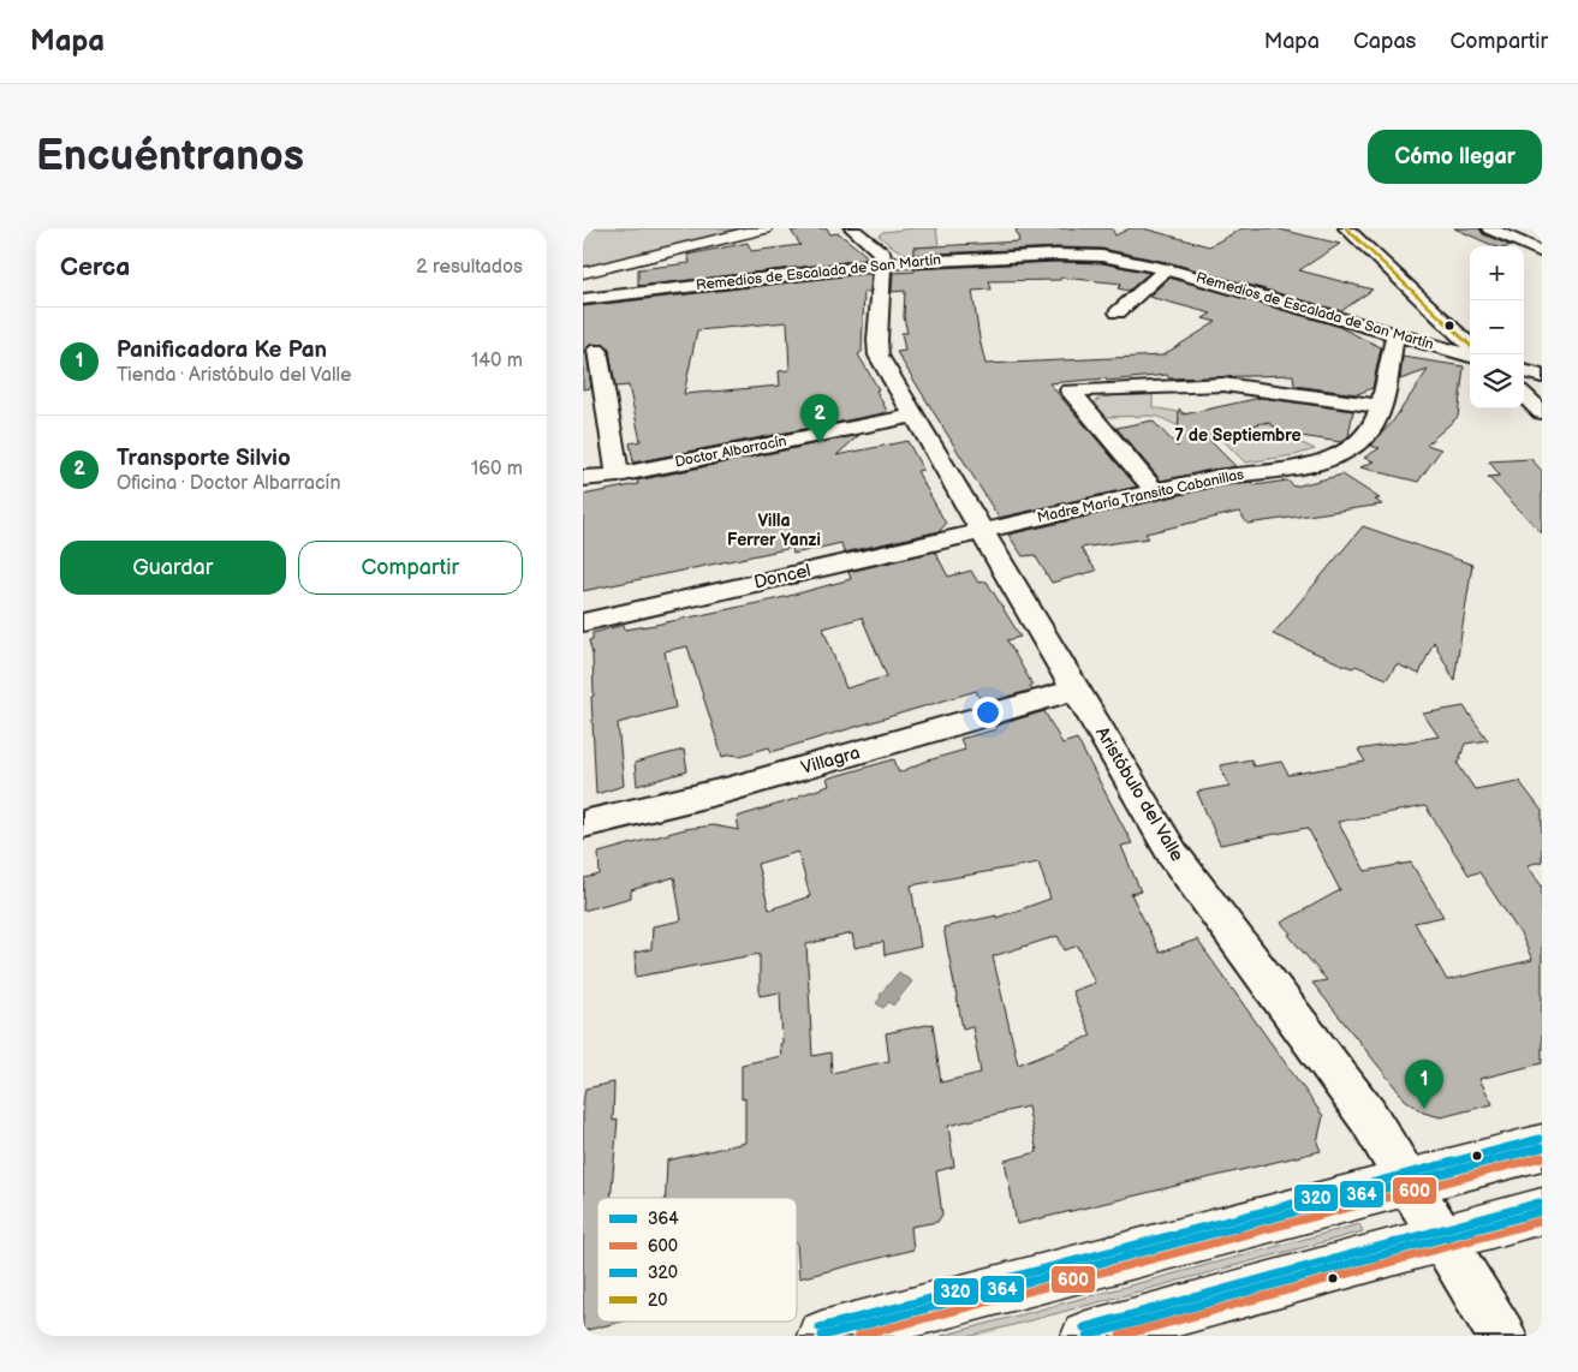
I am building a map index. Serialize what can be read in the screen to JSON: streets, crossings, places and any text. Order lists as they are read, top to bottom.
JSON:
{
  "streets": {
    "street": [
      "Remedios de Escalada de San Martín",
      "Doctor Albarracín",
      "Madre María Transito Cabanillas",
      "Doncel",
      "Villagra",
      "Aristóbulo del Valle"
    ]
  },
  "crossings": [
    ["Remedios de Escalada de San Martín", "Madre María Transito Cabanillas"],
    ["Remedios de Escalada de San Martín", "Aristóbulo del Valle"],
    ["Doctor Albarracín", "Aristóbulo del Valle"],
    ["Madre María Transito Cabanillas", "Doncel"],
    ["Madre María Transito Cabanillas", "Aristóbulo del Valle"],
    ["Doncel", "Aristóbulo del Valle"],
    ["Villagra", "Aristóbulo del Valle"]
  ],
  "districts": ["7 de Septiembre", "Villa Ferrer Yanzi"],
  "lines": [
    "transit line 20",
    "transit line 320",
    "transit line 364",
    "transit line 600"
  ],
  "legend": [
    "364",
    "600",
    "320",
    "20"
  ],
  "page": {
    "header": "Mapa",
    "nav": ["Mapa", "Capas", "Compartir"],
    "buttons": [
      "Cómo llegar",
      ["Guardar", "Compartir"]
    ],
    "title": "Encuéntranos",
    "heading": ["Cerca", "2 resultados"],
    "map_buttons": ["+", "−"],
    "list": [
      {
        "mark": "1",
        "name": "Panificadora Ke Pan",
        "note": "Tienda · Aristóbulo del Valle",
        "value": "140 m"
      },
      {
        "mark": "2",
        "name": "Transporte Silvio",
        "note": "Oficina · Doctor Albarracín",
        "value": "160 m"
      }
    ],
    "pins": ["2", "1"]
  }
}
